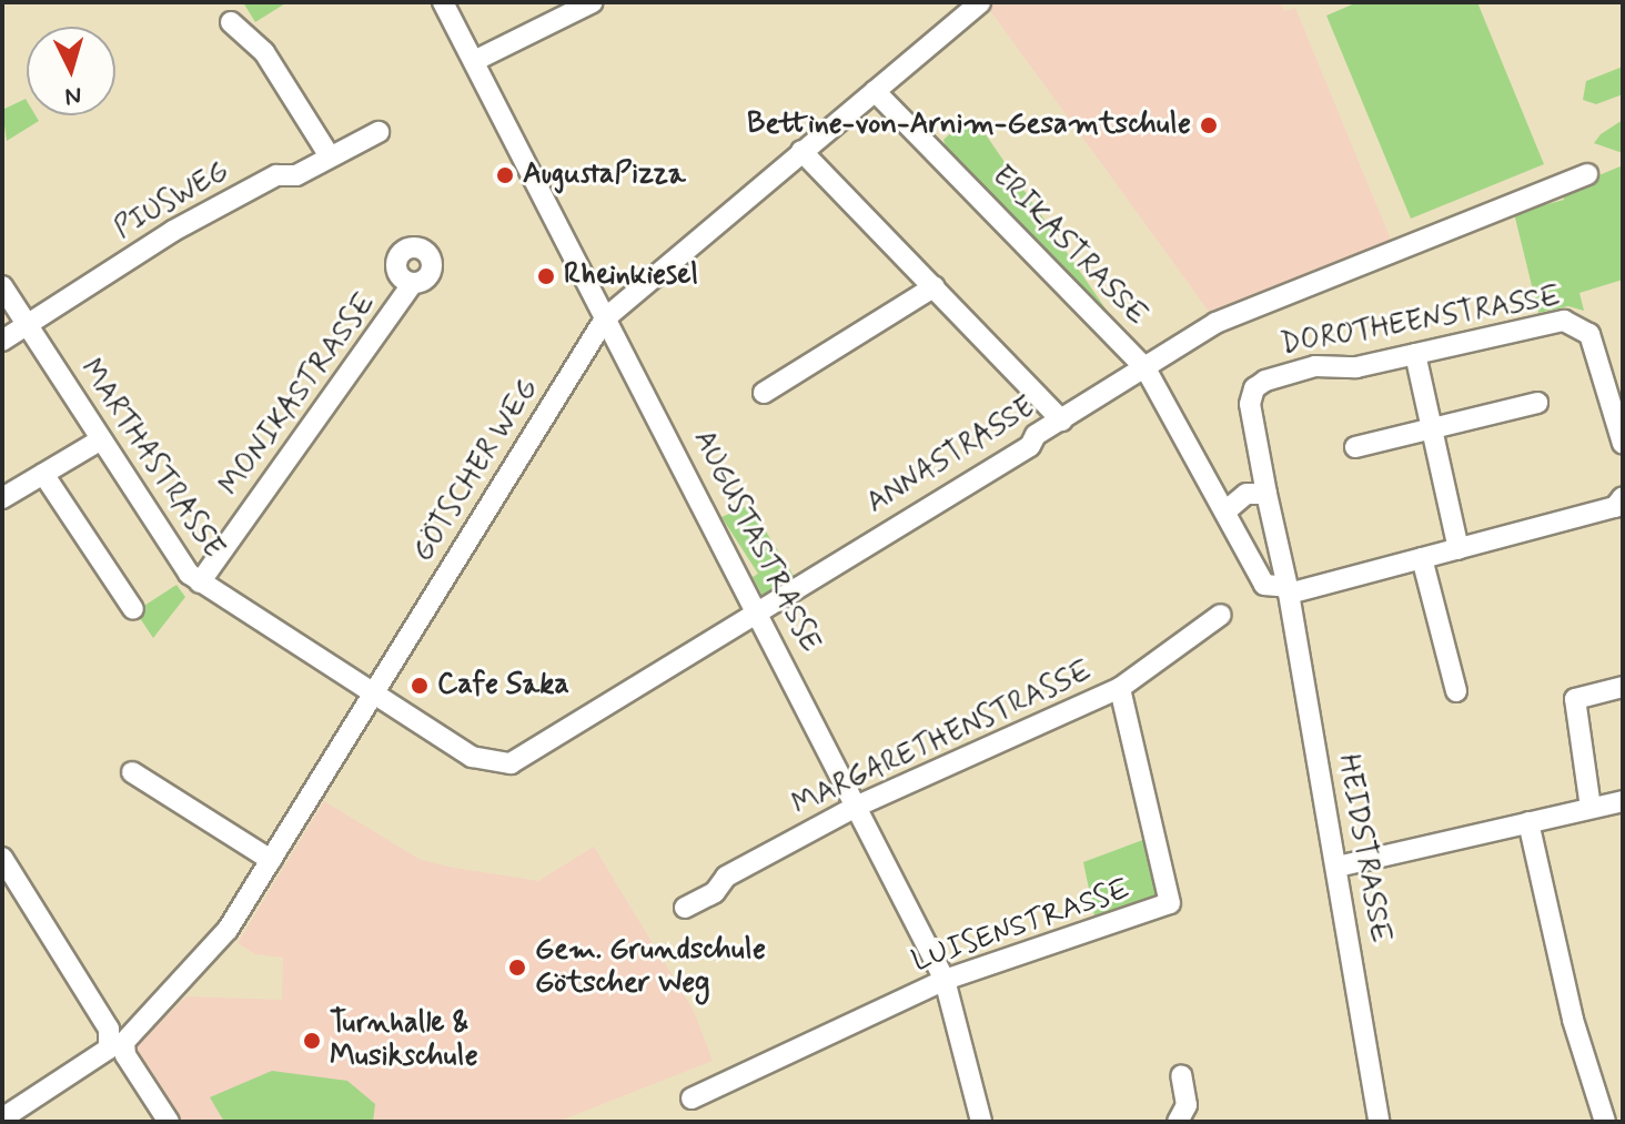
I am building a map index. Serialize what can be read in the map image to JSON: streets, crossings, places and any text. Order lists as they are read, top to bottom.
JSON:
{
  "streets": {
    "street": [
      "PIUSWEG",
      "ERIKASTRASSE",
      "DOROTHEENSTRASSE",
      "MONIKASTRASSE",
      "ANNASTRASSE",
      "MARTHASTRASSE",
      "GÖTSCHER WEG",
      "AUGUSTASTRASSE",
      "MARGARETHENSTRASSE",
      "HEIDSTRASSE",
      "LUISENSTRASSE"
    ]
  },
  "crossings": [
    ["PIUSWEG", "MARTHASTRASSE"],
    ["ERIKASTRASSE", "ANNASTRASSE"],
    ["ERIKASTRASSE", "GÖTSCHER WEG"],
    ["DOROTHEENSTRASSE", "HEIDSTRASSE"],
    ["MONIKASTRASSE", "MARTHASTRASSE"],
    ["ANNASTRASSE", "MARTHASTRASSE"],
    ["ANNASTRASSE", "GÖTSCHER WEG"],
    ["ANNASTRASSE", "AUGUSTASTRASSE"],
    ["MARTHASTRASSE", "GÖTSCHER WEG"],
    ["GÖTSCHER WEG", "AUGUSTASTRASSE"],
    ["AUGUSTASTRASSE", "MARGARETHENSTRASSE"],
    ["AUGUSTASTRASSE", "LUISENSTRASSE"],
    ["MARGARETHENSTRASSE", "LUISENSTRASSE"]
  ],
  "places": [
    "Bettine-von-Arnim-Gesamtschule",
    "AugustaPizza",
    "Rheinkiesel",
    "Cafe Saka",
    "Gem. Grundschule Götscher Weg",
    "Turnhalle & Musikschule"
  ],
  "north": "bottom"
}
